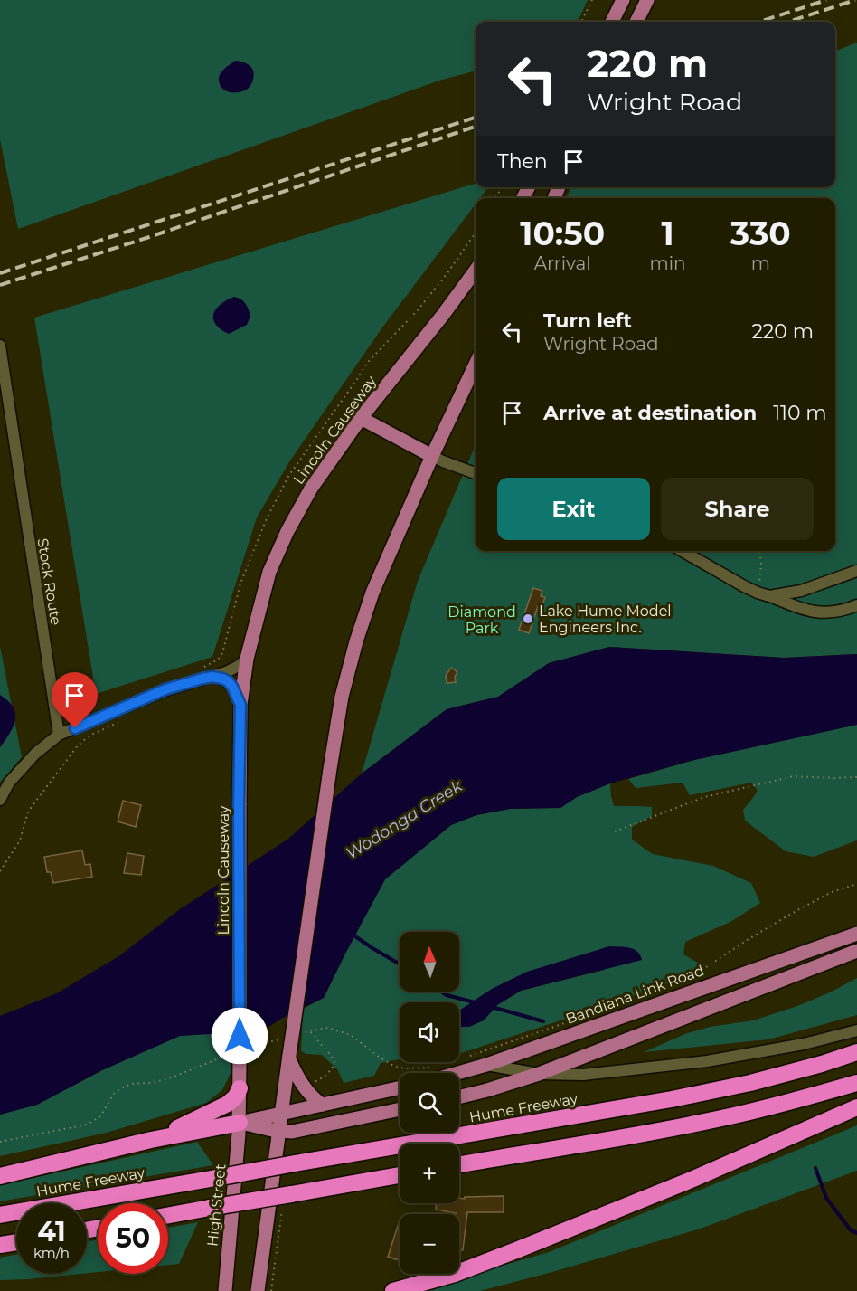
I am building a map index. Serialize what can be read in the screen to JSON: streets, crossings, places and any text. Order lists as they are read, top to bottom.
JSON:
{
  "streets": {
    "highway": ["Hume Freeway"],
    "main road": ["Lincoln Causeway", "Bandiana Link Road", "High Street"],
    "street": ["Stock Route"]
  },
  "crossings": [
    ["Lincoln Causeway", "High Street"]
  ],
  "water": ["Wodonga Creek"],
  "parks": ["Diamond Park"],
  "places": ["Lake Hume Model Engineers Inc."],
  "north": "top",
  "page": {
    "turn": ["220 m", "Wright Road"],
    "then": "Then",
    "eta": [
      "10:50",
      "Arrival",
      "1",
      "min",
      "330",
      "m"
    ],
    "list": [
      {
        "name": "Turn left",
        "note": "Wright Road",
        "value": "220 m"
      },
      {
        "name": "Arrive at destination",
        "value": "110 m"
      }
    ],
    "buttons": ["Exit", "Share"],
    "map_buttons": ["+", "−"],
    "speed": "41 km/h",
    "limit": "50"
  }
}
